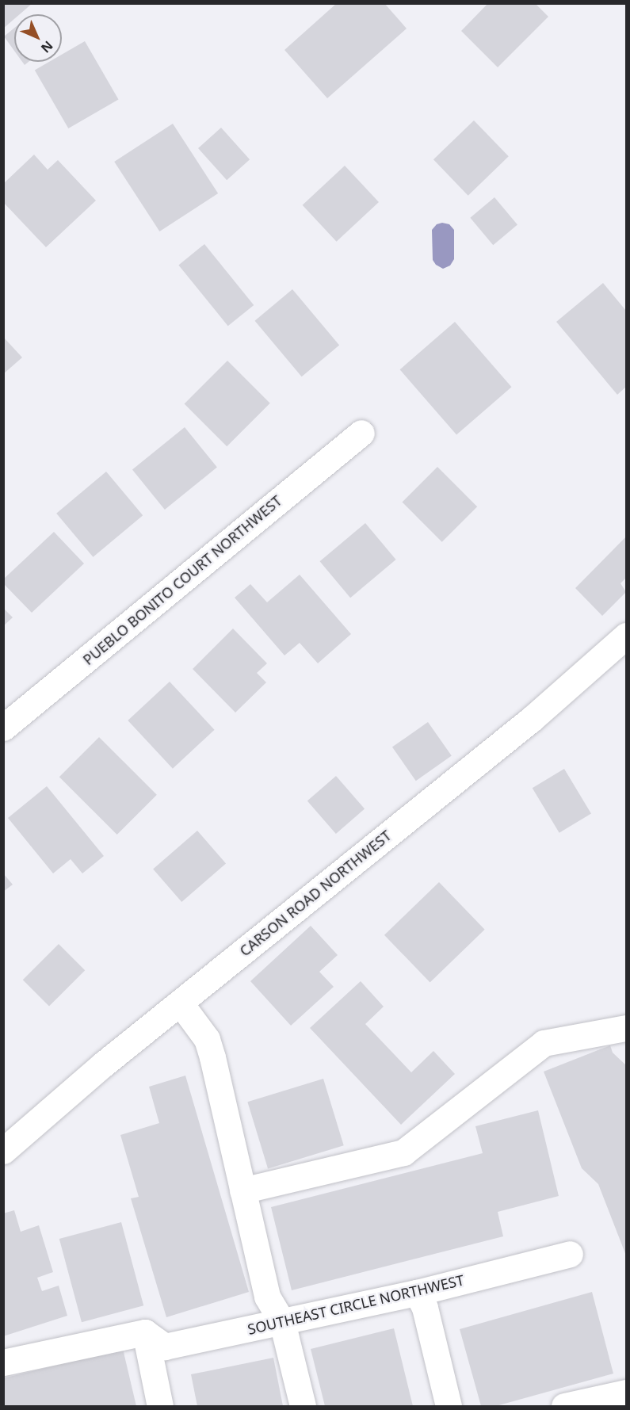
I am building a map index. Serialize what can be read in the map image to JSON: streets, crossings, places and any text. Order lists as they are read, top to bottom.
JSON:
{
  "streets": {
    "street": ["PUEBLO BONITO COURT NORTHWEST", "CARSON ROAD NORTHWEST", "SOUTHEAST CIRCLE NORTHWEST"]
  },
  "north": "bottom right"
}
